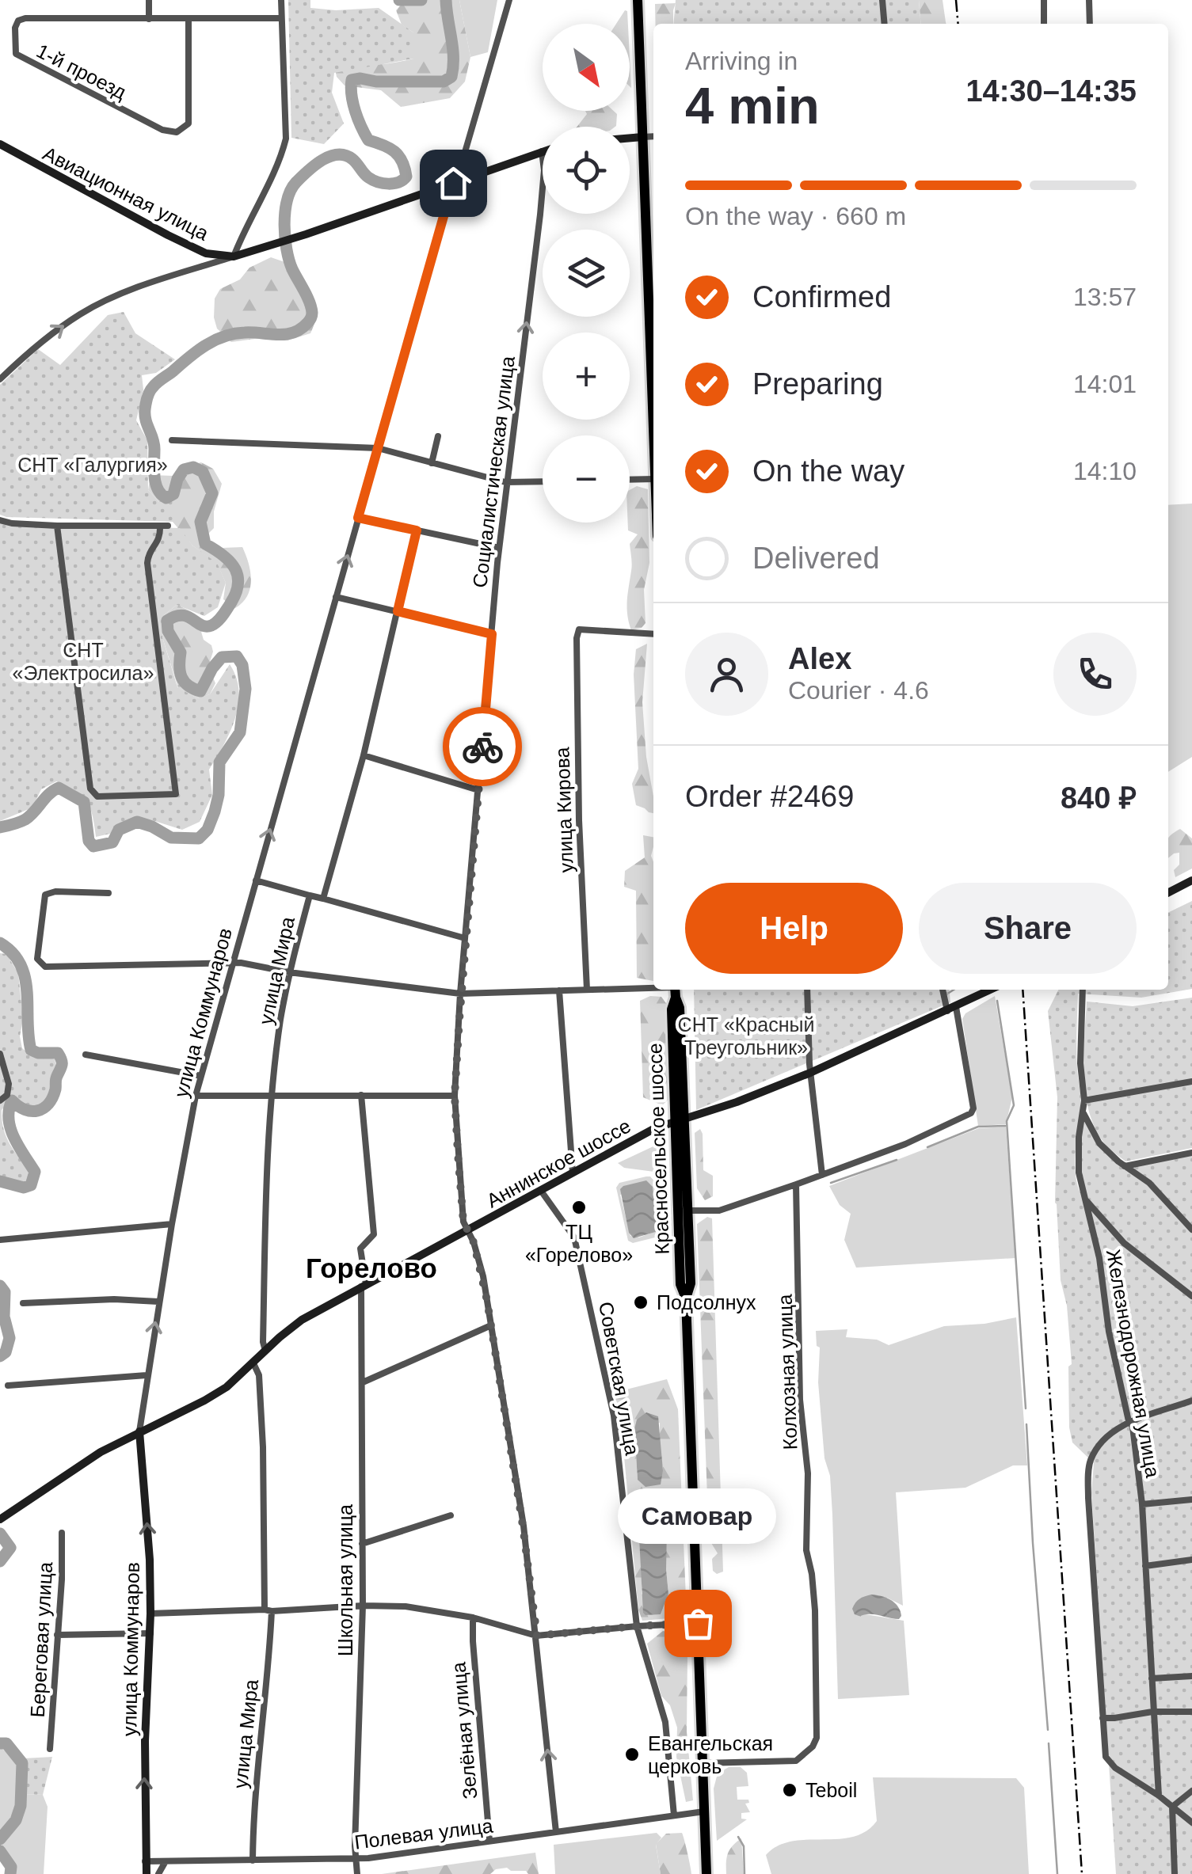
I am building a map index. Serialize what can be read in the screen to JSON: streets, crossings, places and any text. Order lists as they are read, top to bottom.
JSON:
{
  "streets": {
    "highway": ["Красносельское шоссе"],
    "street": [
      "1-й проезд",
      "Авиационная улица",
      "Социалистическая улица",
      "улица Кирова",
      "улица Мира",
      "улица Коммунаров",
      "Аннинское шоссе",
      "Железнодорожная улица",
      "Колхозная улица",
      "Советская улица",
      "Школьная улица",
      "Береговая улица",
      "Зелёная улица",
      "Полевая улица"
    ]
  },
  "crossings": [
    ["Авиационная улица", "Социалистическая улица"],
    ["Авиационная улица", "улица Коммунаров"],
    ["Социалистическая улица", "улица Мира"],
    ["Социалистическая улица", "Аннинское шоссе"],
    ["Социалистическая улица", "Полевая улица"],
    ["улица Мира", "Аннинское шоссе"],
    ["улица Мира", "Полевая улица"],
    ["улица Коммунаров", "Аннинское шоссе"],
    ["улица Коммунаров", "Полевая улица"],
    ["Красносельское шоссе", "Аннинское шоссе"],
    ["Красносельское шоссе", "Колхозная улица"],
    ["Красносельское шоссе", "Полевая улица"],
    ["Аннинское шоссе", "Советская улица"],
    ["Аннинское шоссе", "Школьная улица"],
    ["Советская улица", "Полевая улица"],
    ["Школьная улица", "Полевая улица"],
    ["Зелёная улица", "Полевая улица"]
  ],
  "one_way": ["улица Коммунаров"],
  "districts": ["Горелово"],
  "parks": ["СНТ «Галургия»", "СНТ «Электросила»", "СНТ «Красный Треугольник»"],
  "places": [
    "ТЦ «Горелово»",
    "Подсолнух",
    "Самовар",
    "Евангельская церковь",
    "Teboil"
  ],
  "north": "bottom right",
  "page": {
    "map_buttons": ["+", "−"],
    "heading": ["4 min", "Arriving in", "14:30–14:35"],
    "panel": [
      "Alex",
      "Courier · 4.6",
      "Order #2469",
      "840 ₽"
    ],
    "bar": "On the way · 660 m",
    "list": [
      ["Confirmed", "13:57"],
      ["Preparing", "14:01"],
      ["On the way", "14:10"],
      "Delivered"
    ],
    "buttons": ["Help", "Share"],
    "bubble": "Самовар"
  }
}
